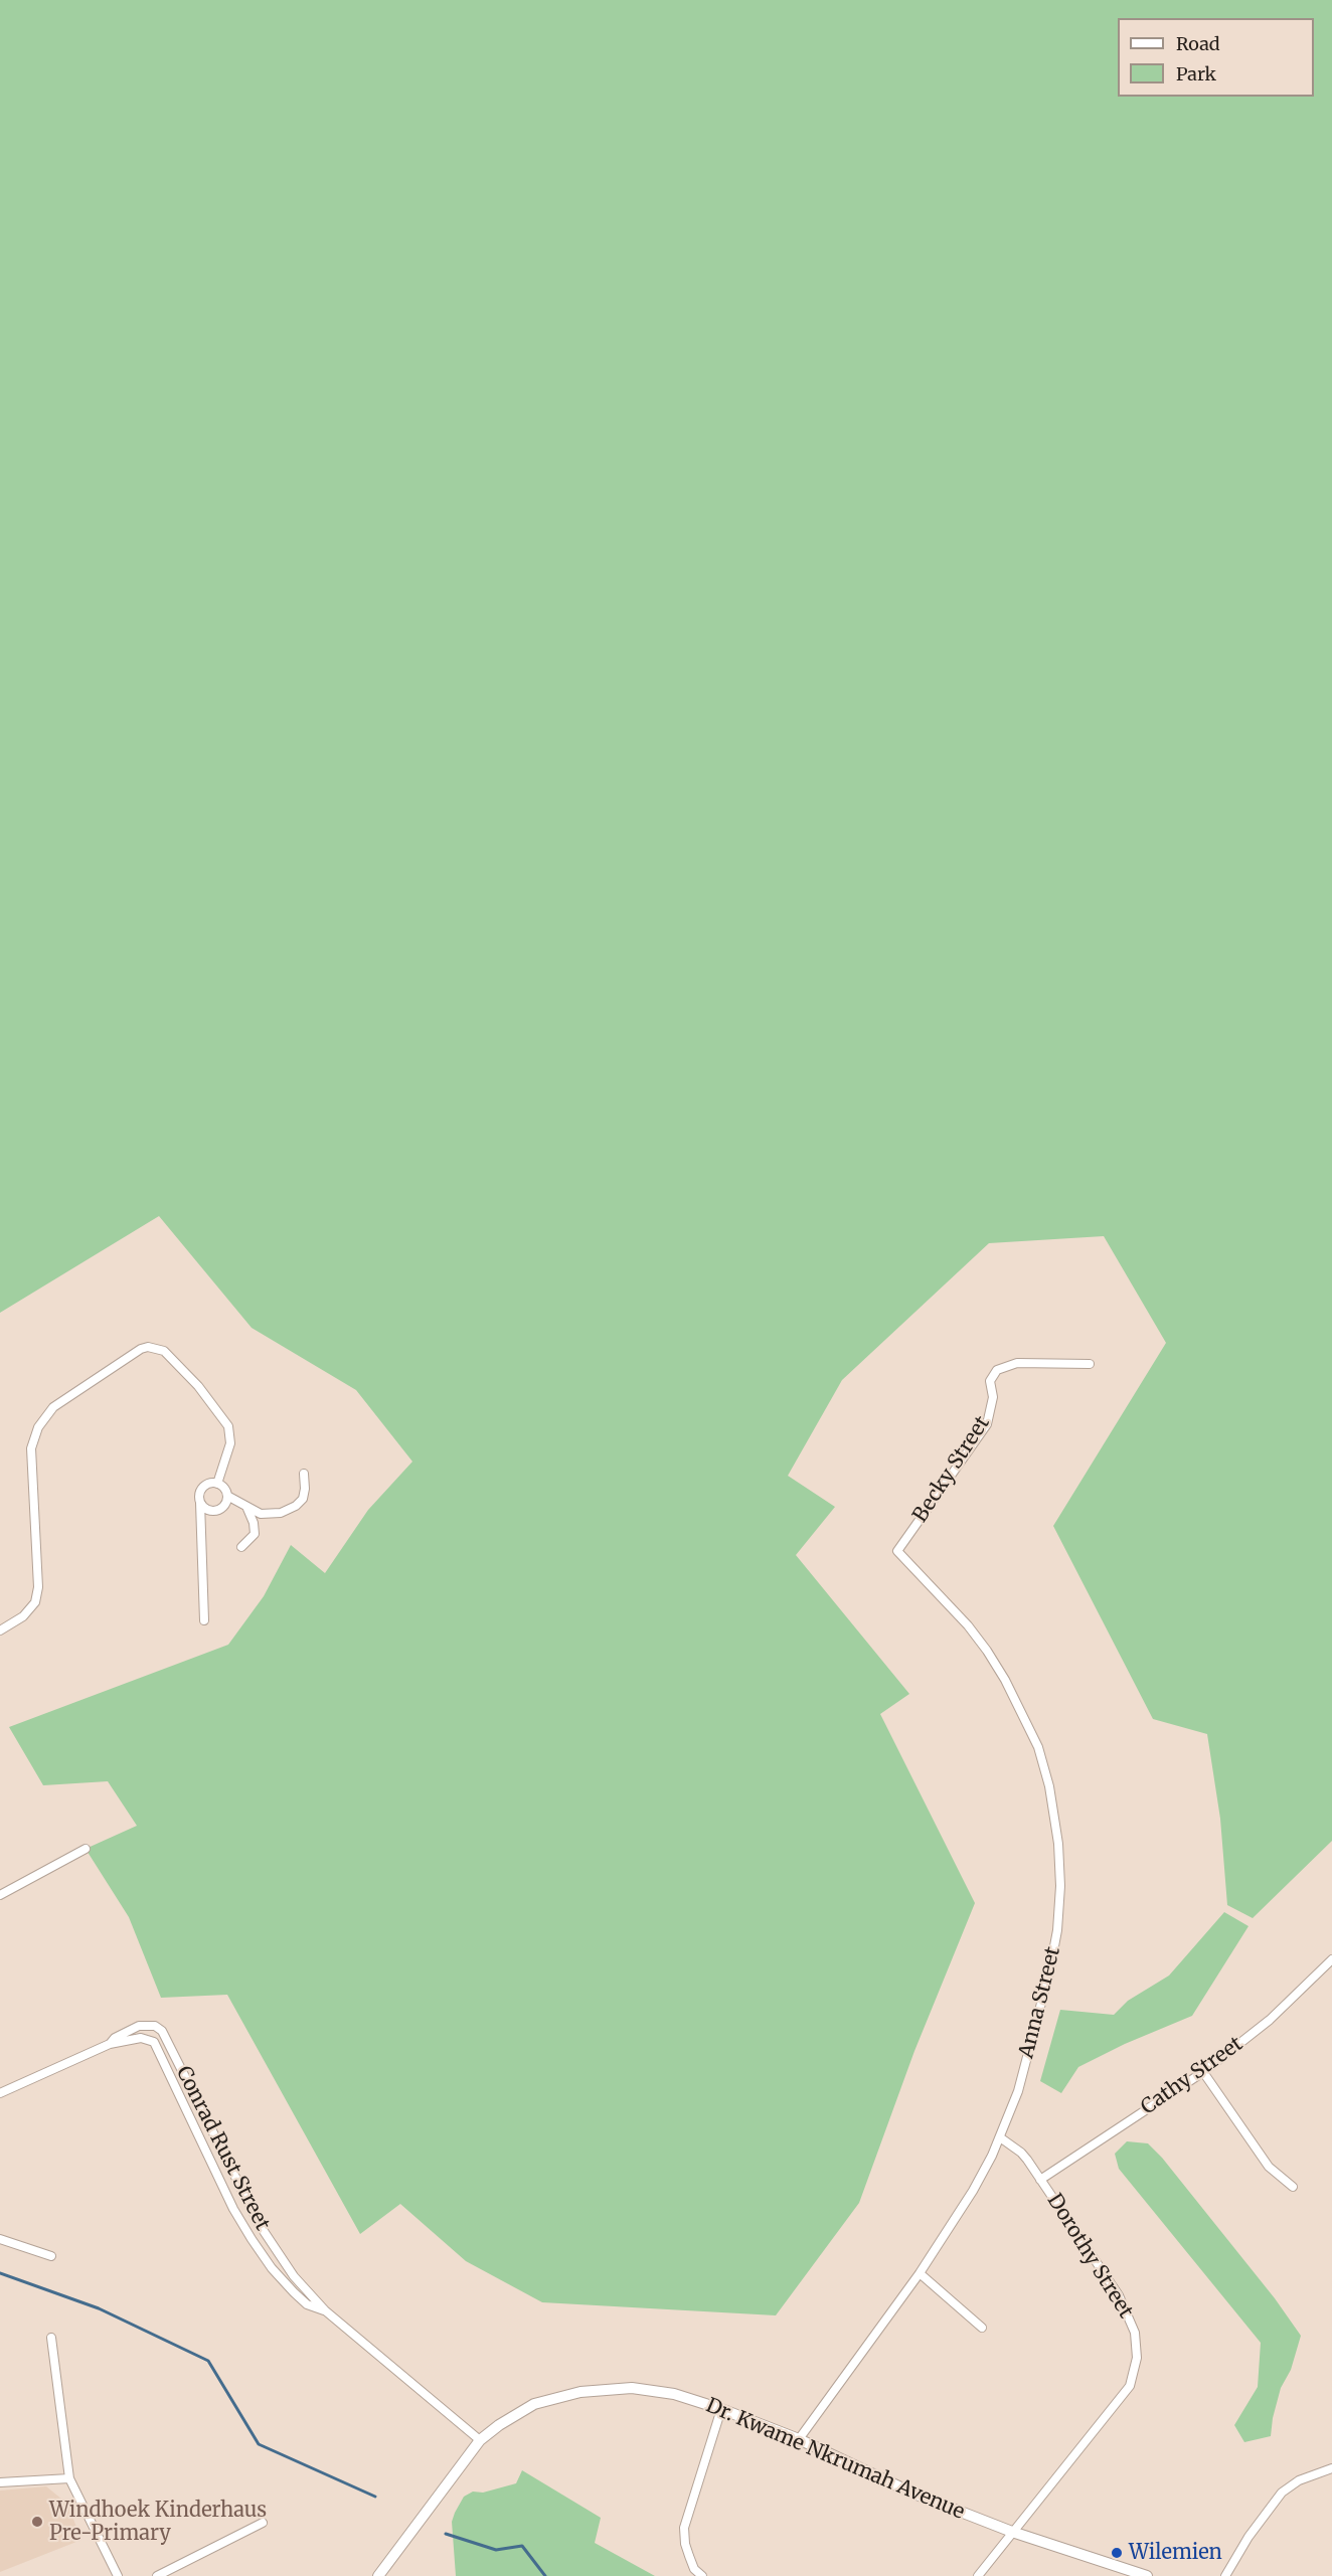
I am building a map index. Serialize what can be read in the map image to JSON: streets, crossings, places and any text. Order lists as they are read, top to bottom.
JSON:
{
  "streets": {
    "street": [
      "Becky Street",
      "Anna Street",
      "Cathy Street",
      "Conrad Rust Street",
      "Dorothy Street",
      "Dr. Kwame Nkrumah Avenue"
    ]
  },
  "crossings": [
    ["Becky Street", "Anna Street"],
    ["Anna Street", "Dorothy Street"],
    ["Anna Street", "Dr. Kwame Nkrumah Avenue"],
    ["Cathy Street", "Dorothy Street"],
    ["Conrad Rust Street", "Dr. Kwame Nkrumah Avenue"],
    ["Dorothy Street", "Dr. Kwame Nkrumah Avenue"]
  ],
  "places": ["Windhoek Kinderhaus Pre-Primary", "Wilemien"],
  "legend": ["Road", "Park"]
}
